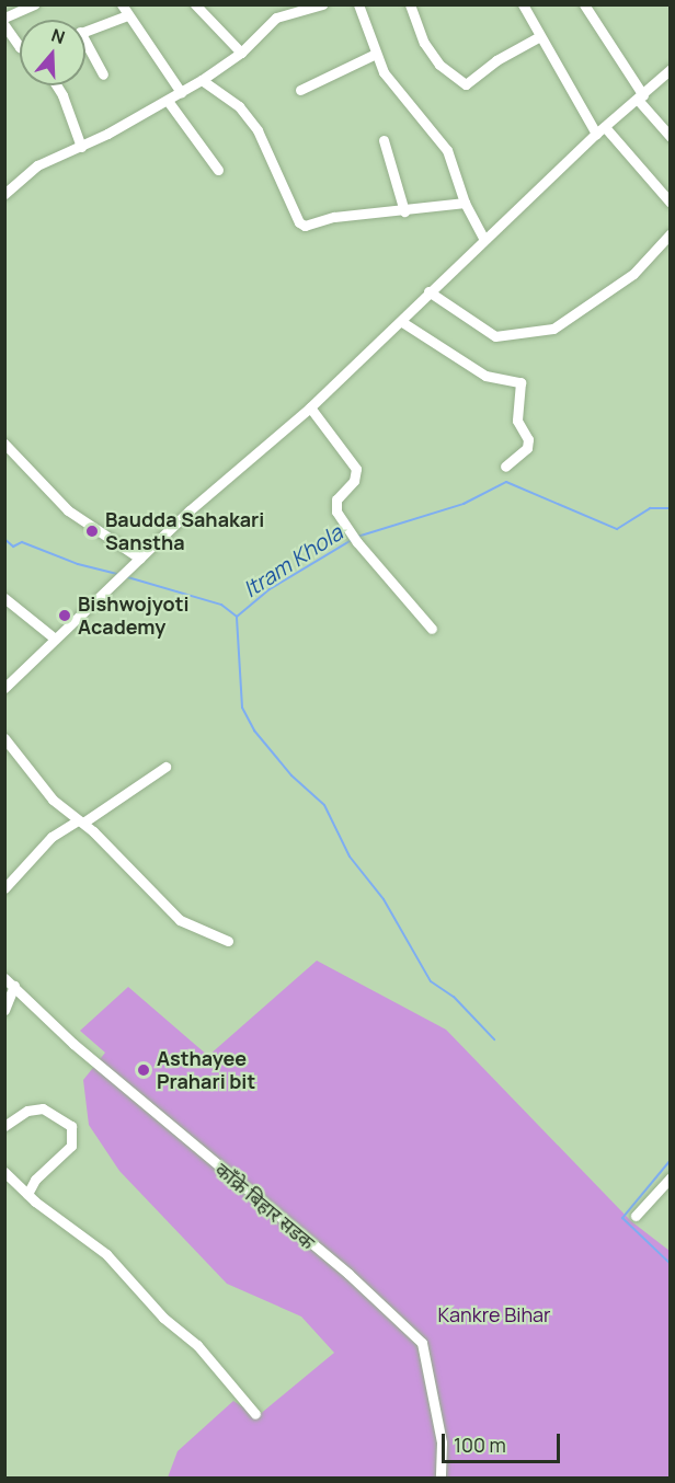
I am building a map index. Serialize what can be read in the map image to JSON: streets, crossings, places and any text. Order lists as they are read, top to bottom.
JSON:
{
  "streets": {
    "street": ["काँक्रे बिहार सडक"]
  },
  "water": ["Itram Khola"],
  "parks": ["Kankre Bihar"],
  "places": ["Baudda Sahakari Sanstha", "Bishwojyoti Academy", "Asthayee Prahari bit"],
  "scale_bar": "100 m",
  "north": "top"
}
